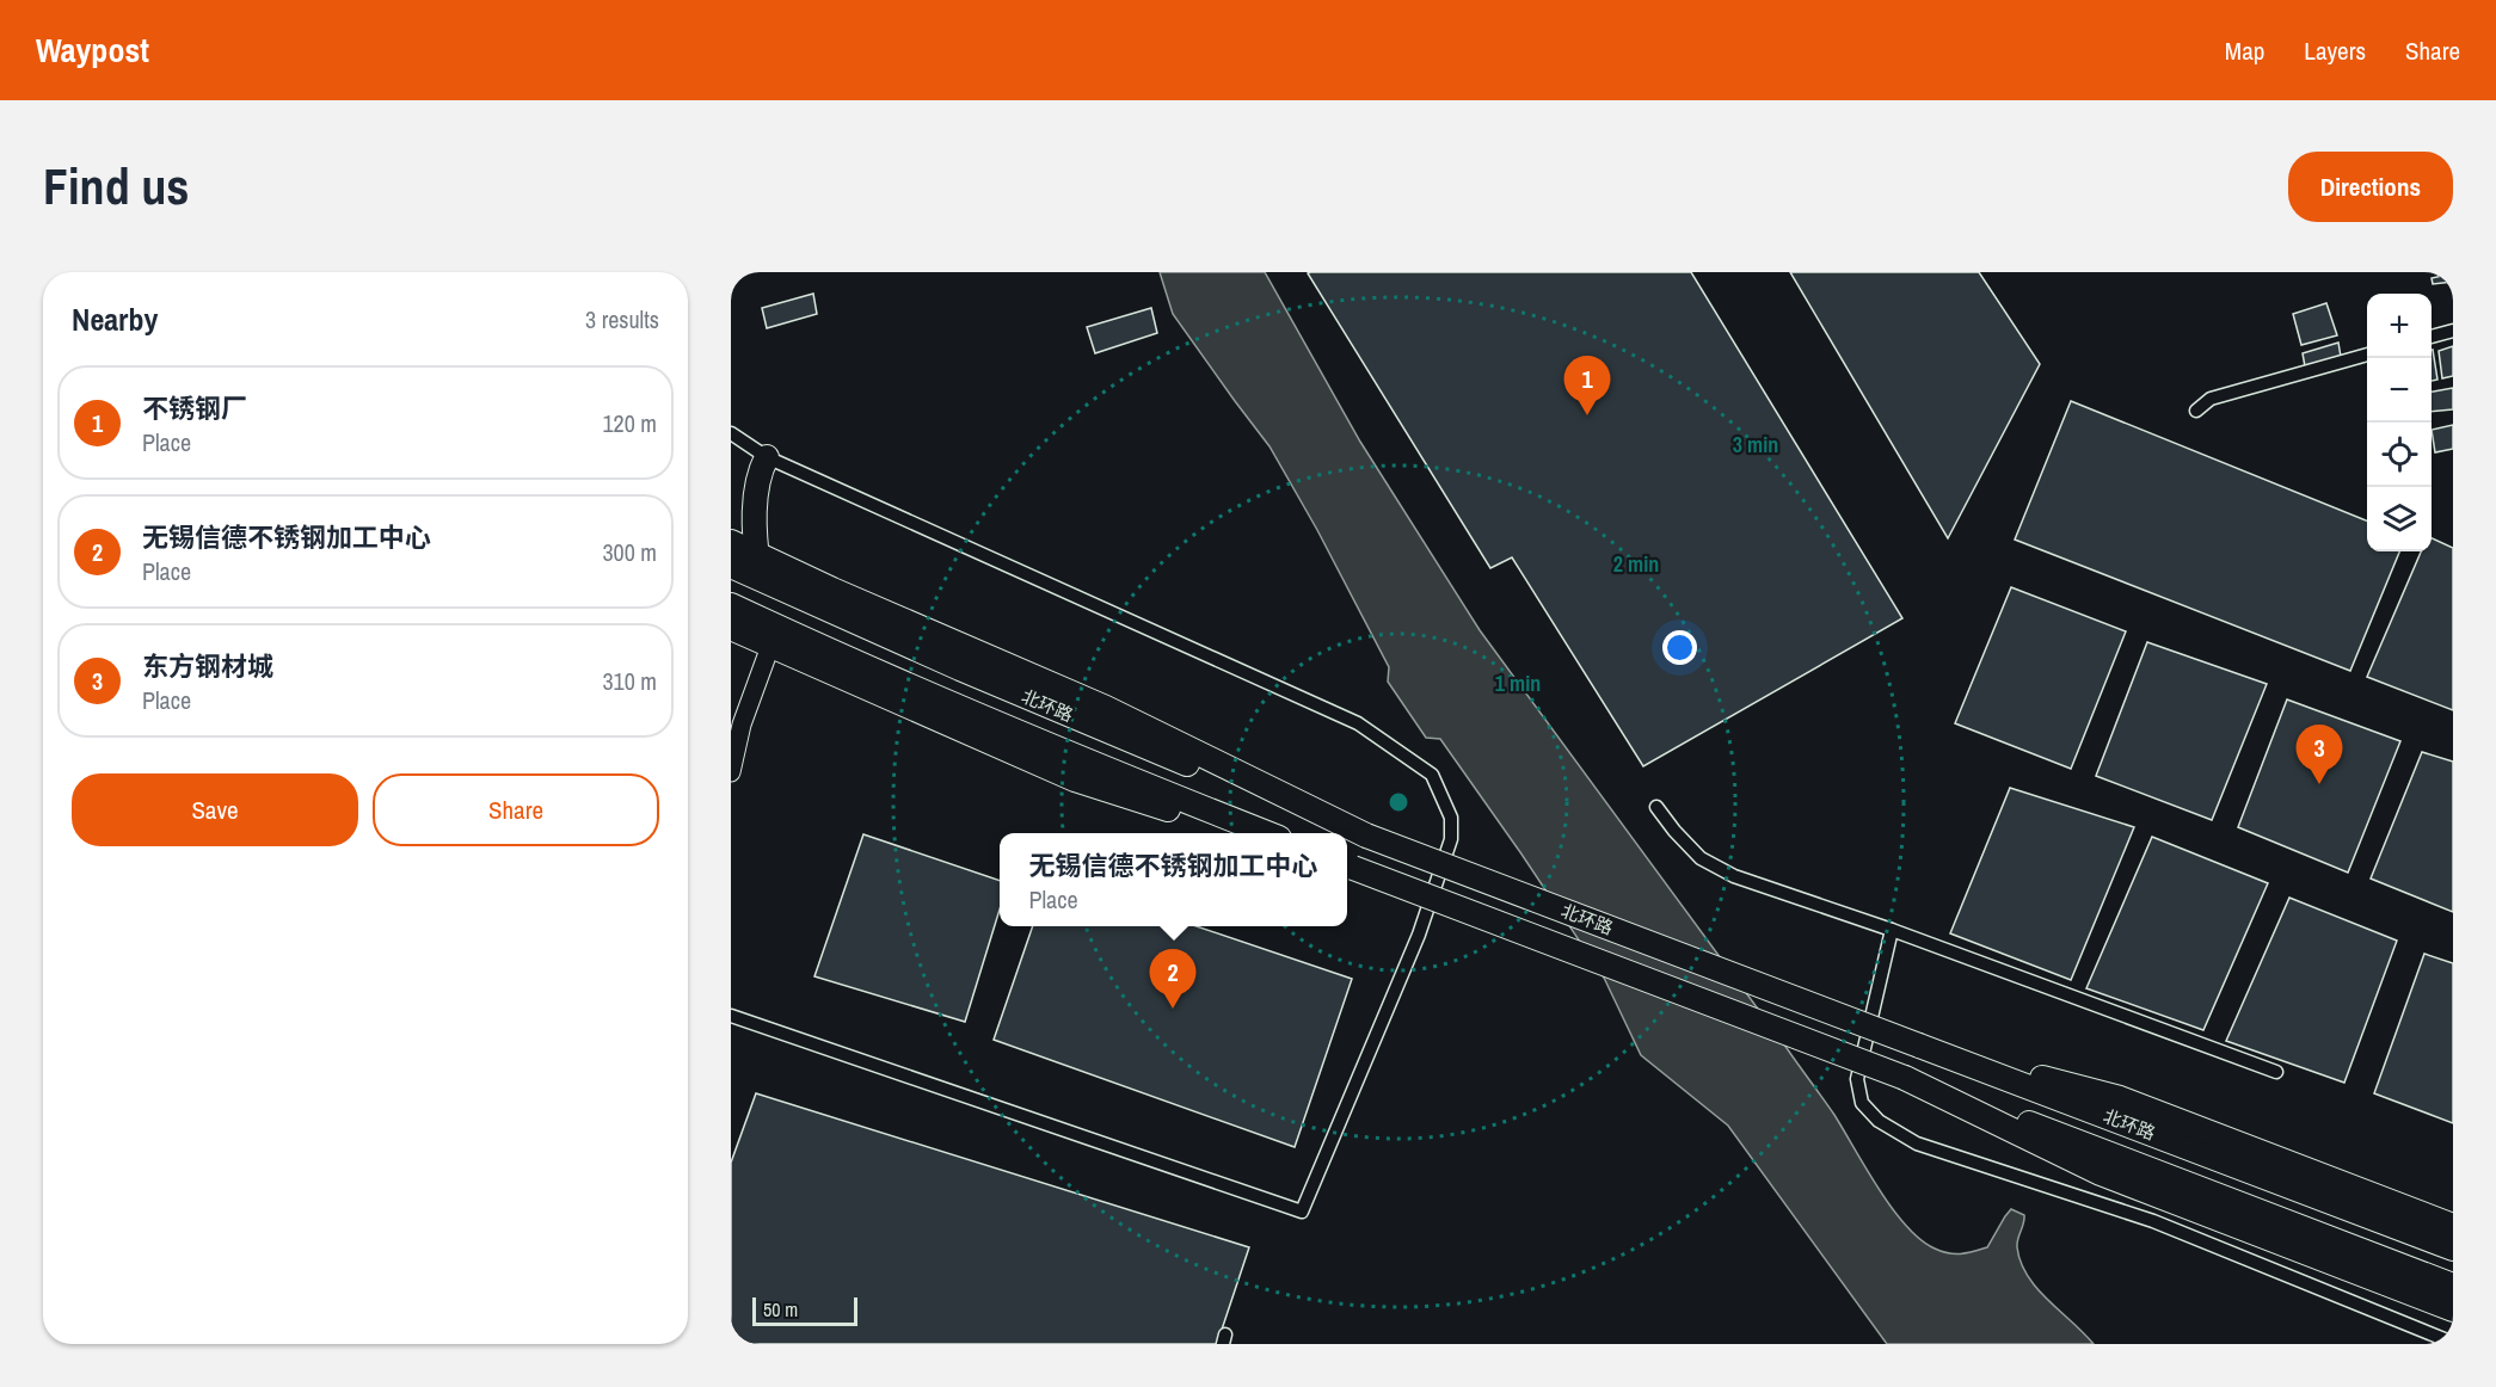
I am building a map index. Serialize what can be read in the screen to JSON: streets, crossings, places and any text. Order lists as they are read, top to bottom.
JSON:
{
  "streets": {
    "highway": ["北环路"]
  },
  "scale_bar": "50 m",
  "page": {
    "header": "Waypost",
    "nav": ["Map", "Layers", "Share"],
    "buttons": [
      "Directions",
      ["Save", "Share"]
    ],
    "title": "Find us",
    "heading": ["Nearby", "3 results"],
    "map_buttons": ["+", "−"],
    "pins": ["1", "3", "2"],
    "list": [
      {
        "mark": "1",
        "name": "不锈钢厂",
        "note": "Place",
        "value": "120 m"
      },
      {
        "mark": "2",
        "name": "无锡信德不锈钢加工中心",
        "note": "Place",
        "value": "300 m"
      },
      {
        "mark": "3",
        "name": "东方钢材城",
        "note": "Place",
        "value": "310 m"
      }
    ],
    "popup": ["无锡信德不锈钢加工中心", "Place"],
    "scale": "50 m"
  },
  "rings": ["3 min", "2 min", "1 min"]
}
